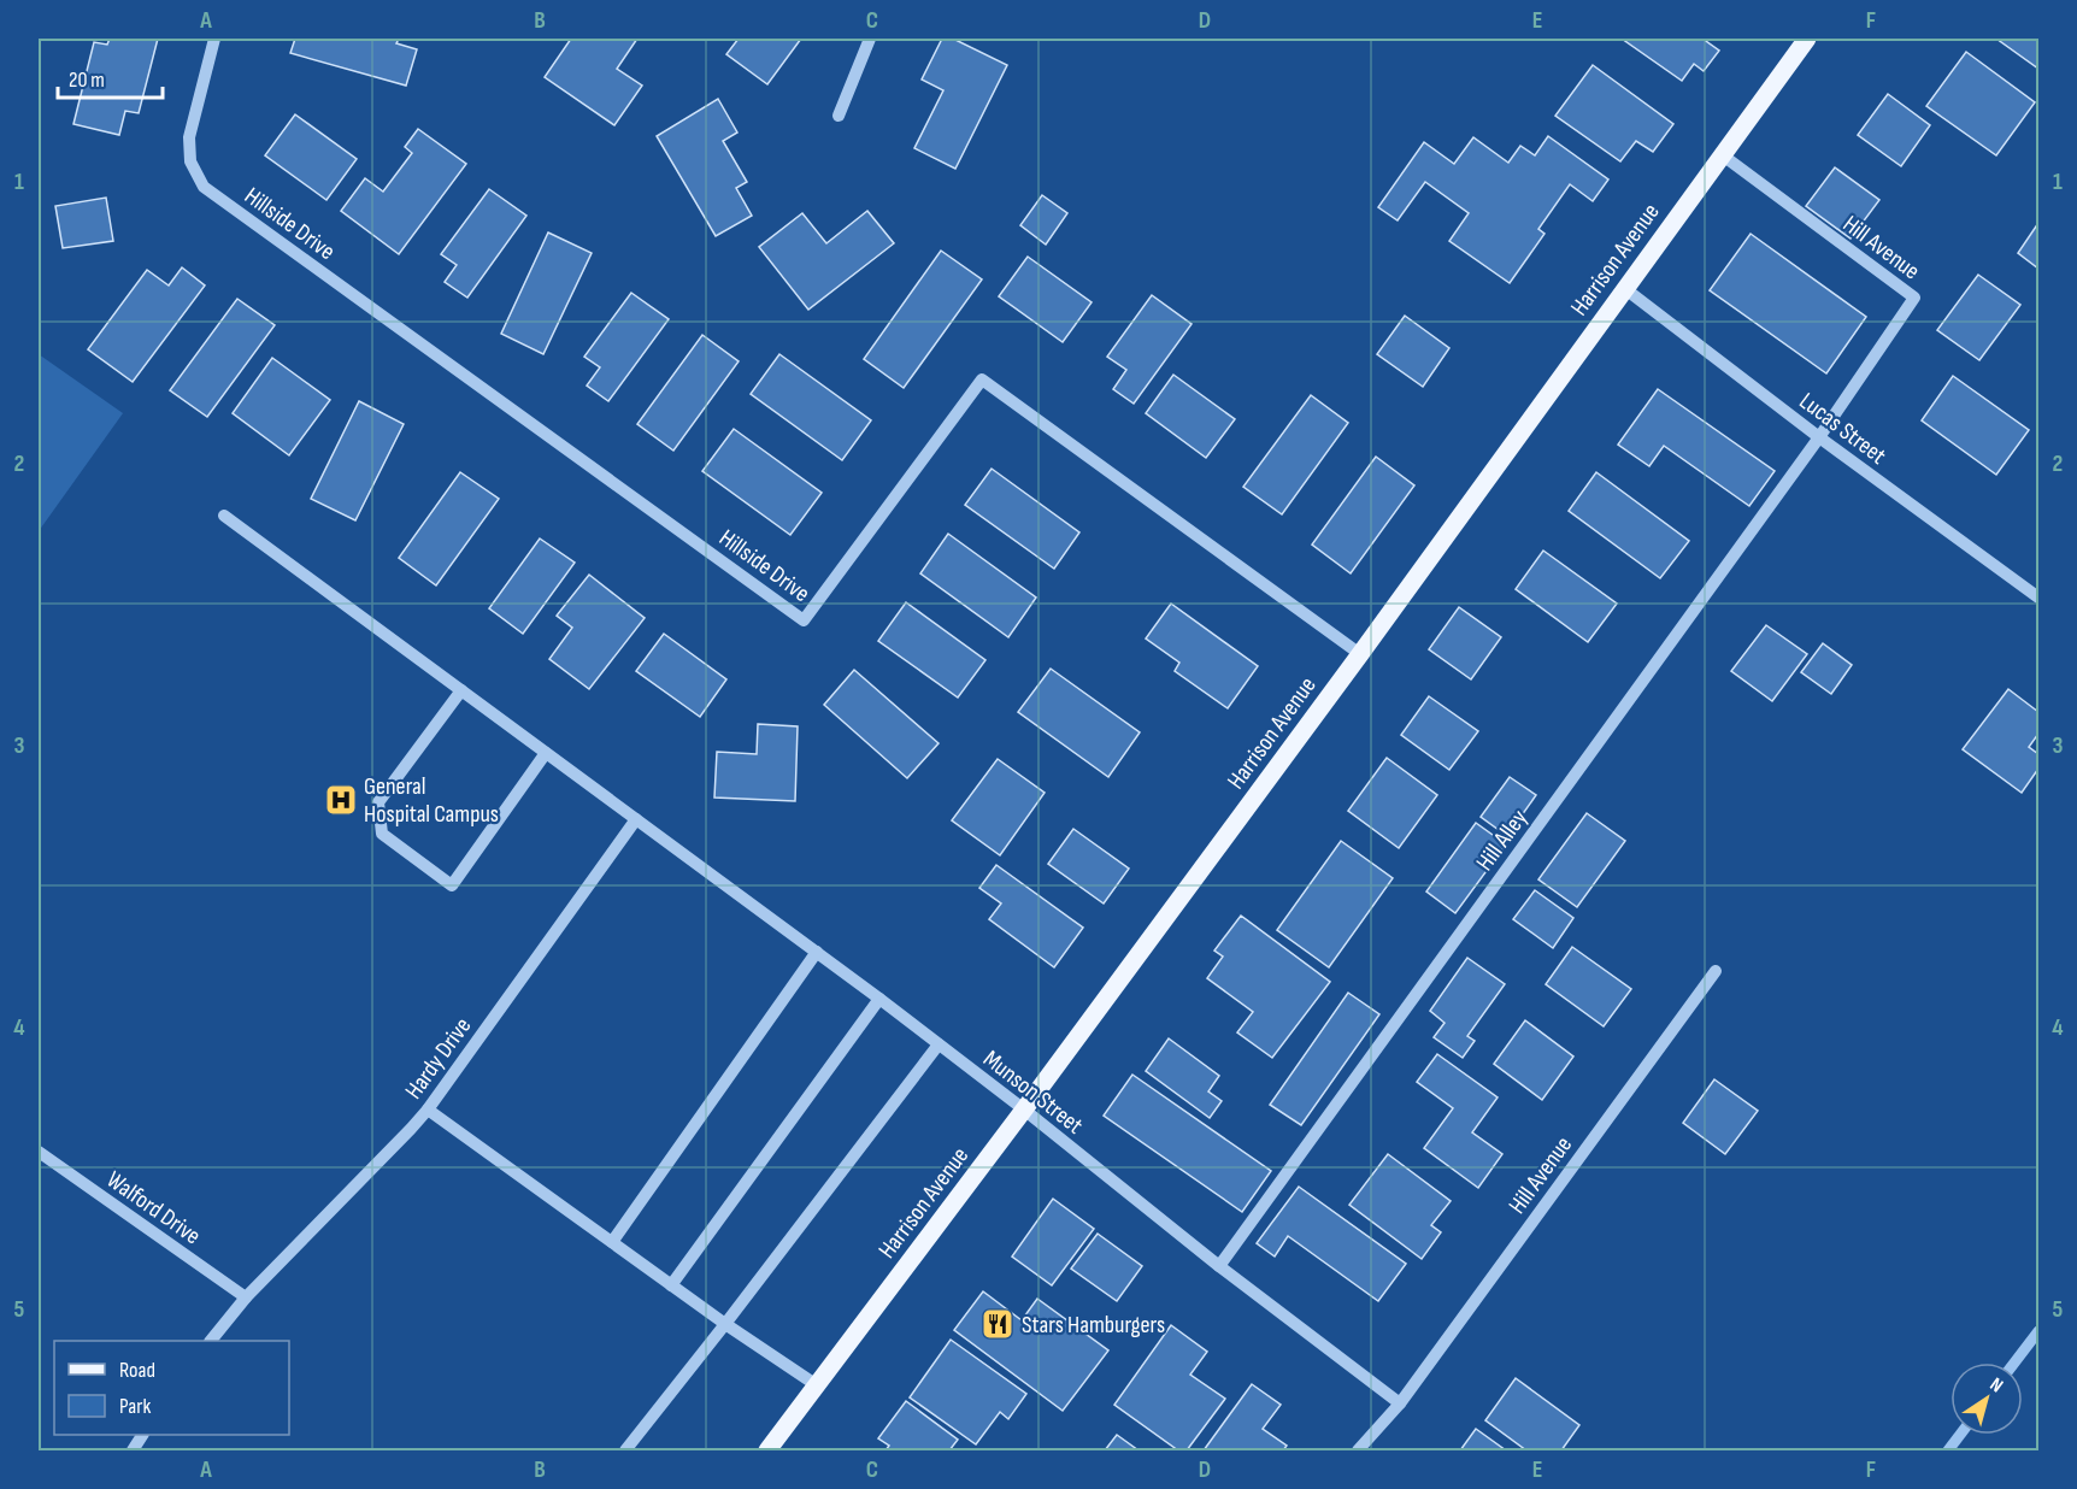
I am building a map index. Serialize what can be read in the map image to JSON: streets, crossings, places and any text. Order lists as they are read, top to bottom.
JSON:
{
  "streets": {
    "main road": ["Harrison Avenue"],
    "street": [
      "Hillside Drive",
      "Hill Avenue",
      "Lucas Street",
      "Hill Alley",
      "Hardy Drive",
      "Munson Street",
      "Walford Drive"
    ]
  },
  "crossings": [
    ["Hillside Drive", "Harrison Avenue"],
    ["Hill Avenue", "Harrison Avenue"],
    ["Hill Avenue", "Lucas Street"],
    ["Hill Avenue", "Hill Alley"],
    ["Hill Avenue", "Munson Street"],
    ["Harrison Avenue", "Lucas Street"],
    ["Harrison Avenue", "Munson Street"],
    ["Lucas Street", "Hill Alley"],
    ["Hill Alley", "Munson Street"],
    ["Hardy Drive", "Munson Street"],
    ["Hardy Drive", "Walford Drive"]
  ],
  "places": {
    "hospital": ["General Hospital Campus"],
    "restaurant": ["Stars Hamburgers"]
  },
  "legend": ["Road", "Park"],
  "scale_bar": "20 m",
  "north": "top right",
  "grid": {
    "columns": [
      "A",
      "B",
      "C",
      "D",
      "E",
      "F"
    ],
    "rows": [
      "1",
      "2",
      "3",
      "4",
      "5"
    ]
  }
}
